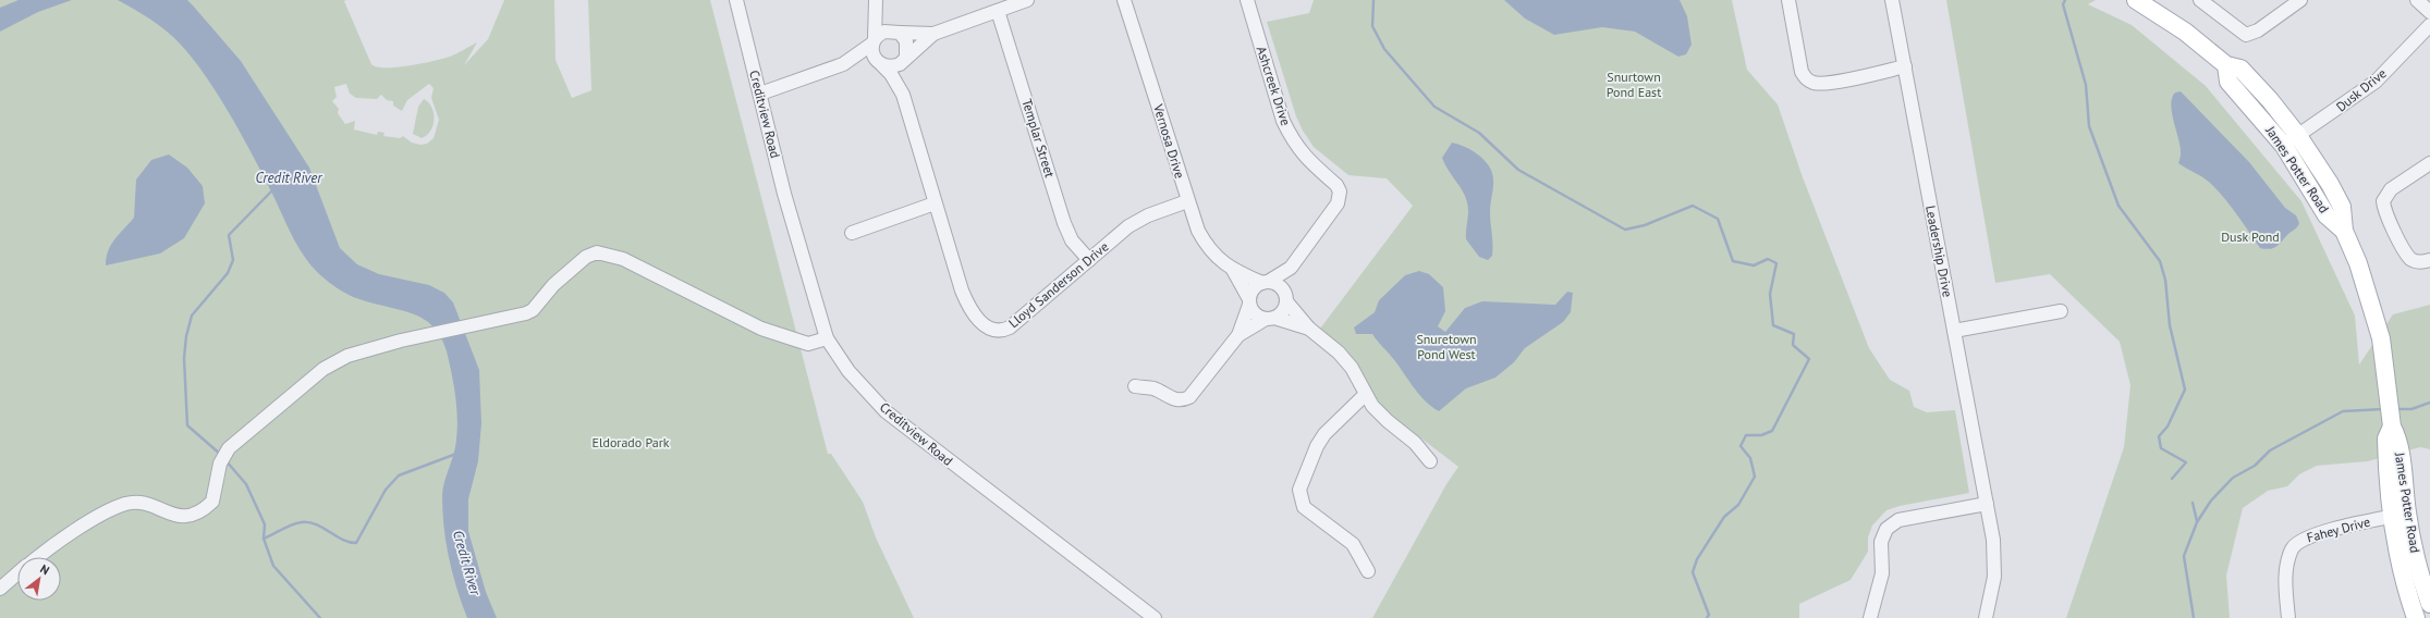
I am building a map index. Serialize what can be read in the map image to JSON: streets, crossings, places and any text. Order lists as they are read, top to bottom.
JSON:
{
  "streets": {
    "main road": ["James Potter Road"],
    "street": [
      "Ashcreek Drive",
      "Dusk Drive",
      "Creditview Road",
      "Templar Street",
      "Vernosa Drive",
      "Leadership Drive",
      "Lloyd Sanderson Drive",
      "Fahey Drive"
    ]
  },
  "crossings": [
    ["Ashcreek Drive", "Vernosa Drive"],
    ["Dusk Drive", "James Potter Road"],
    ["Templar Street", "Lloyd Sanderson Drive"],
    ["Vernosa Drive", "Lloyd Sanderson Drive"],
    ["James Potter Road", "Fahey Drive"]
  ],
  "water": ["Credit River"],
  "parks": [
    "Snurtown Pond East",
    "Dusk Pond",
    "Snuretown Pond West",
    "Eldorado Park"
  ],
  "north": "top right"
}
